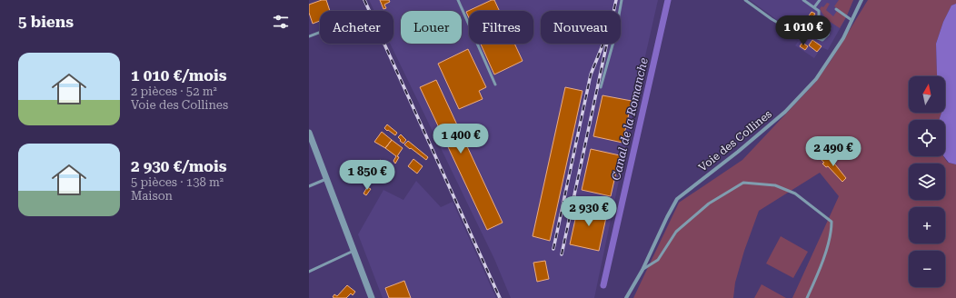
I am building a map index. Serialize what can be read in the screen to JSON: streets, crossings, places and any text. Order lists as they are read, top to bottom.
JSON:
{
  "streets": {
    "street": ["Voie des Collines"]
  },
  "water": ["Canal de la Romanche"],
  "north": "top",
  "page": {
    "heading": "5 biens",
    "chip": [
      "Acheter",
      "Louer",
      "Filtres",
      "Nouveau"
    ],
    "price": [
      "1 010 €",
      "1 400 €",
      "2 490 €",
      "1 850 €",
      "2 930 €"
    ],
    "list": [
      {
        "name": "1 010 €/mois",
        "note": "2 pièces · 52 m² · Voie des Collines"
      },
      {
        "name": "2 930 €/mois",
        "note": "5 pièces · 138 m² · Maison"
      }
    ],
    "map_buttons": ["+", "−"]
  }
}
